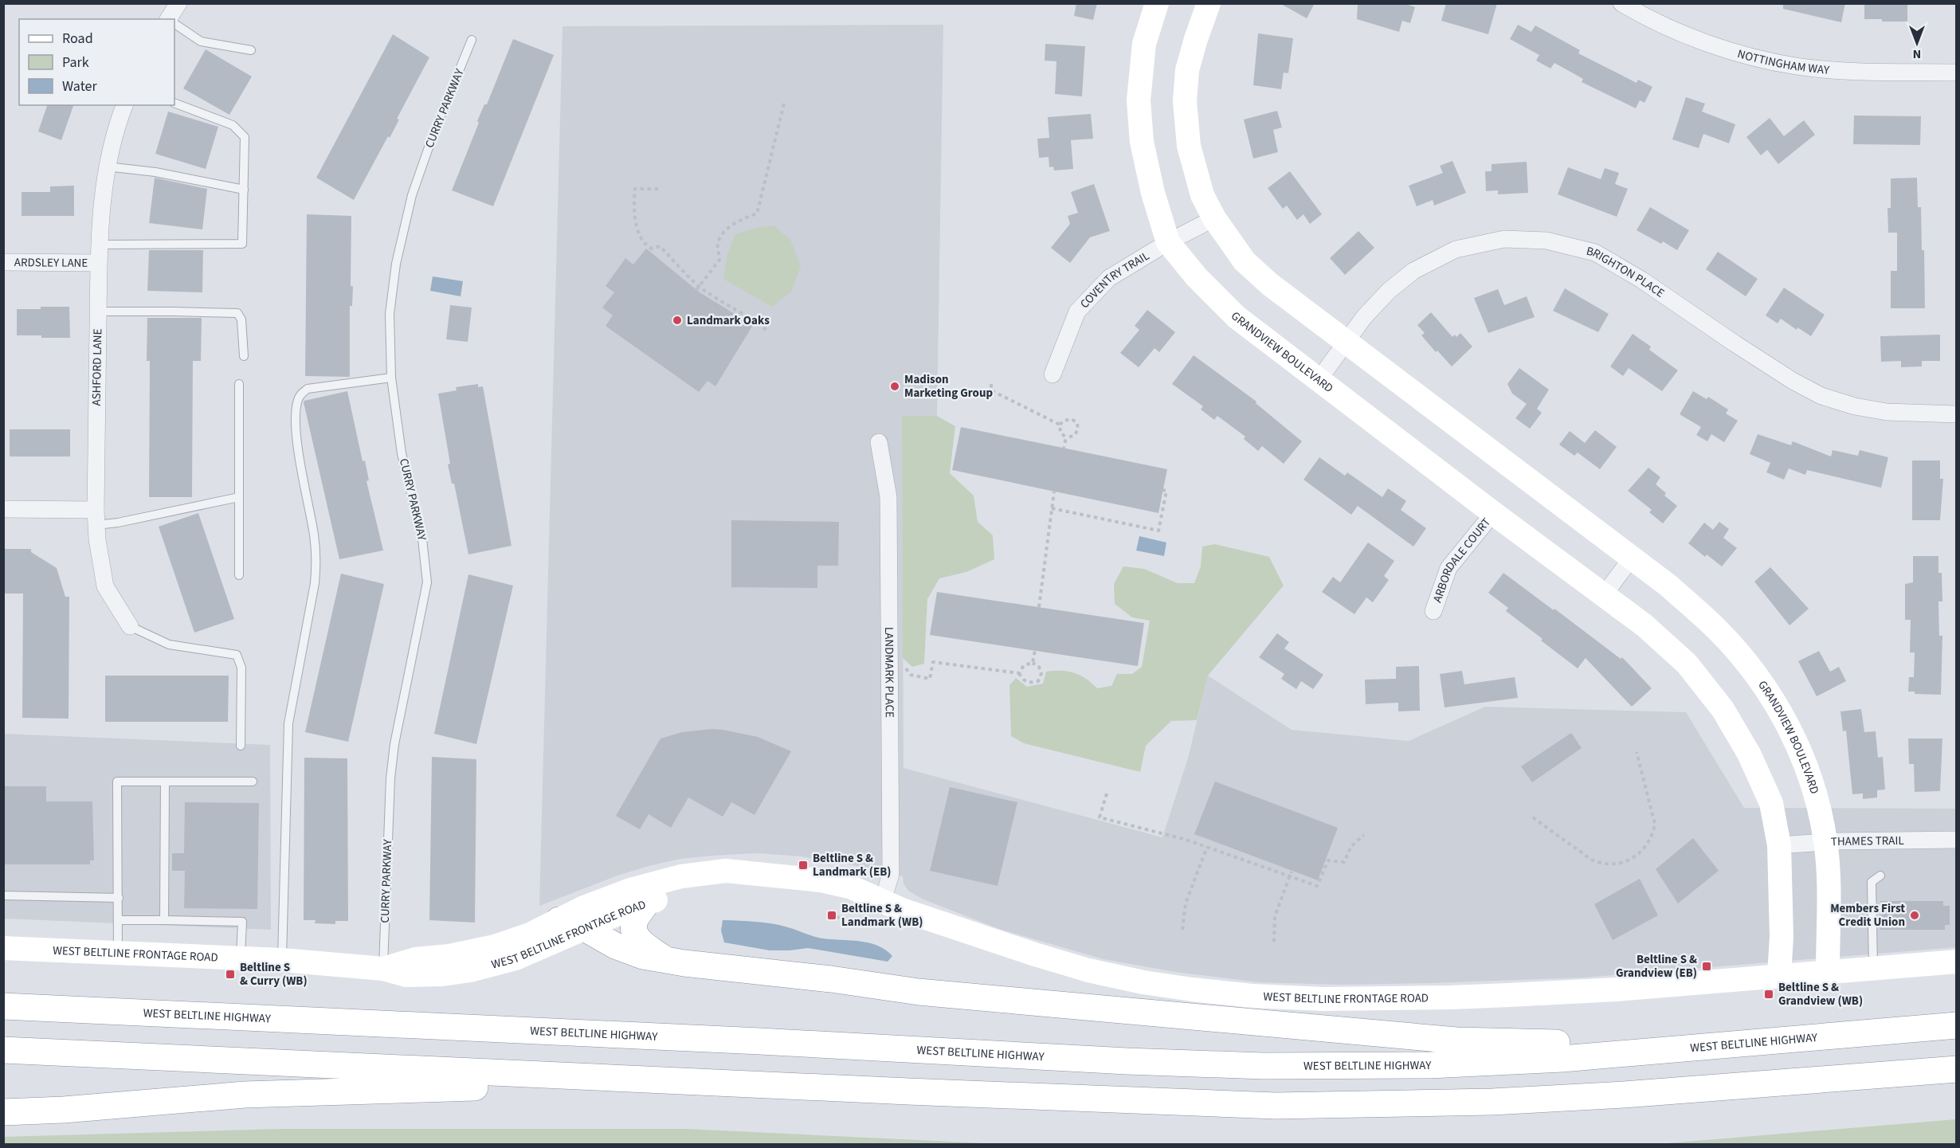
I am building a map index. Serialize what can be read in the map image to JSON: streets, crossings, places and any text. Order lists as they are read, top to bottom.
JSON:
{
  "streets": {
    "highway": ["WEST BELTLINE HIGHWAY"],
    "street": [
      "NOTTINGHAM WAY",
      "ARDSLEY LANE",
      "BRIGHTON PLACE",
      "COVENTRY TRAIL",
      "GRANDVIEW BOULEVARD",
      "ASHFORD LANE",
      "ARBORDALE COURT",
      "LANDMARK PLACE",
      "THAMES TRAIL",
      "WEST BELTLINE FRONTAGE ROAD"
    ],
    "lane": ["CURRY PARKWAY"]
  },
  "crossings": [
    ["CURRY PARKWAY", "WEST BELTLINE FRONTAGE ROAD"],
    ["ARDSLEY LANE", "ASHFORD LANE"],
    ["BRIGHTON PLACE", "GRANDVIEW BOULEVARD"],
    ["COVENTRY TRAIL", "GRANDVIEW BOULEVARD"],
    ["GRANDVIEW BOULEVARD", "ARBORDALE COURT"],
    ["GRANDVIEW BOULEVARD", "THAMES TRAIL"],
    ["GRANDVIEW BOULEVARD", "WEST BELTLINE FRONTAGE ROAD"],
    ["LANDMARK PLACE", "WEST BELTLINE FRONTAGE ROAD"]
  ],
  "places": {
    "other": ["Landmark Oaks", "Madison Marketing Group", "Members First Credit Union"],
    "transit": [
      "Beltline S & Landmark (EB)",
      "Beltline S & Landmark (WB)",
      "Beltline S & Grandview (EB)",
      "Beltline S & Curry (WB)",
      "Beltline S & Grandview (WB)"
    ]
  },
  "legend": ["Road", "Park", "Water"],
  "north": "bottom"
}
